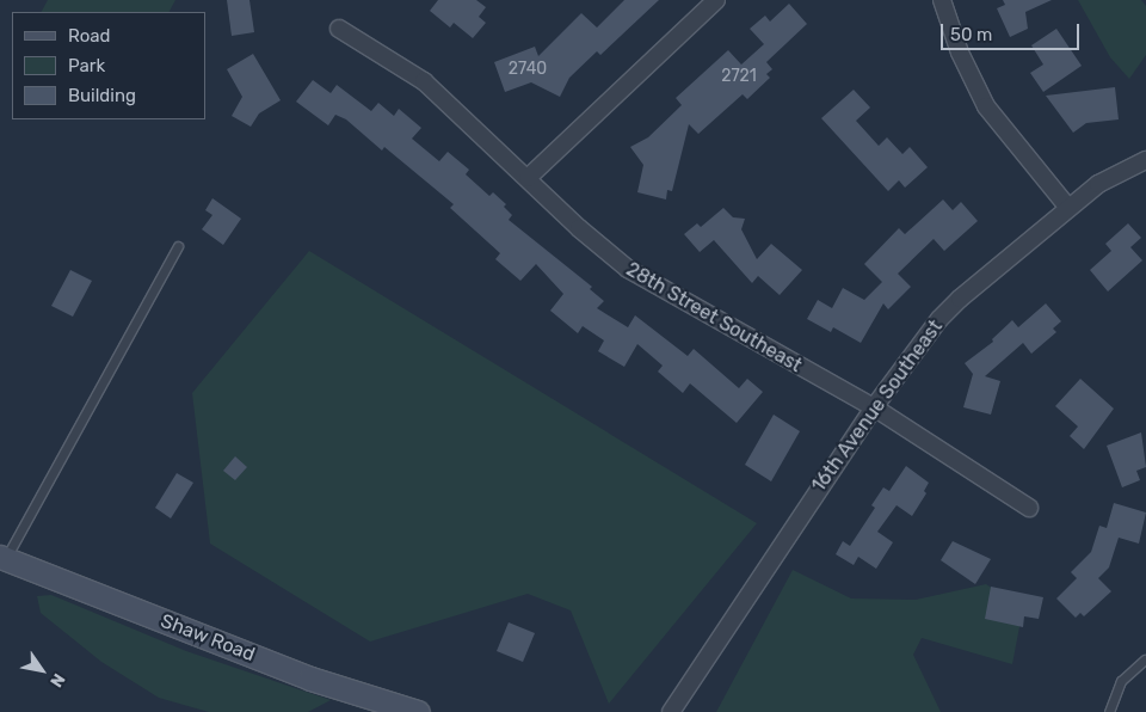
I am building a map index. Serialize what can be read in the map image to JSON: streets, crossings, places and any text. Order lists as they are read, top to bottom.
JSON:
{
  "streets": {
    "main road": ["Shaw Road"],
    "street": ["28th Street Southeast", "16th Avenue Southeast"]
  },
  "crossings": [
    ["28th Street Southeast", "16th Avenue Southeast"]
  ],
  "house_numbers": ["2740", "2721"],
  "legend": ["Road", "Park", "Building"],
  "scale_bar": "50 m",
  "north": "bottom right"
}
